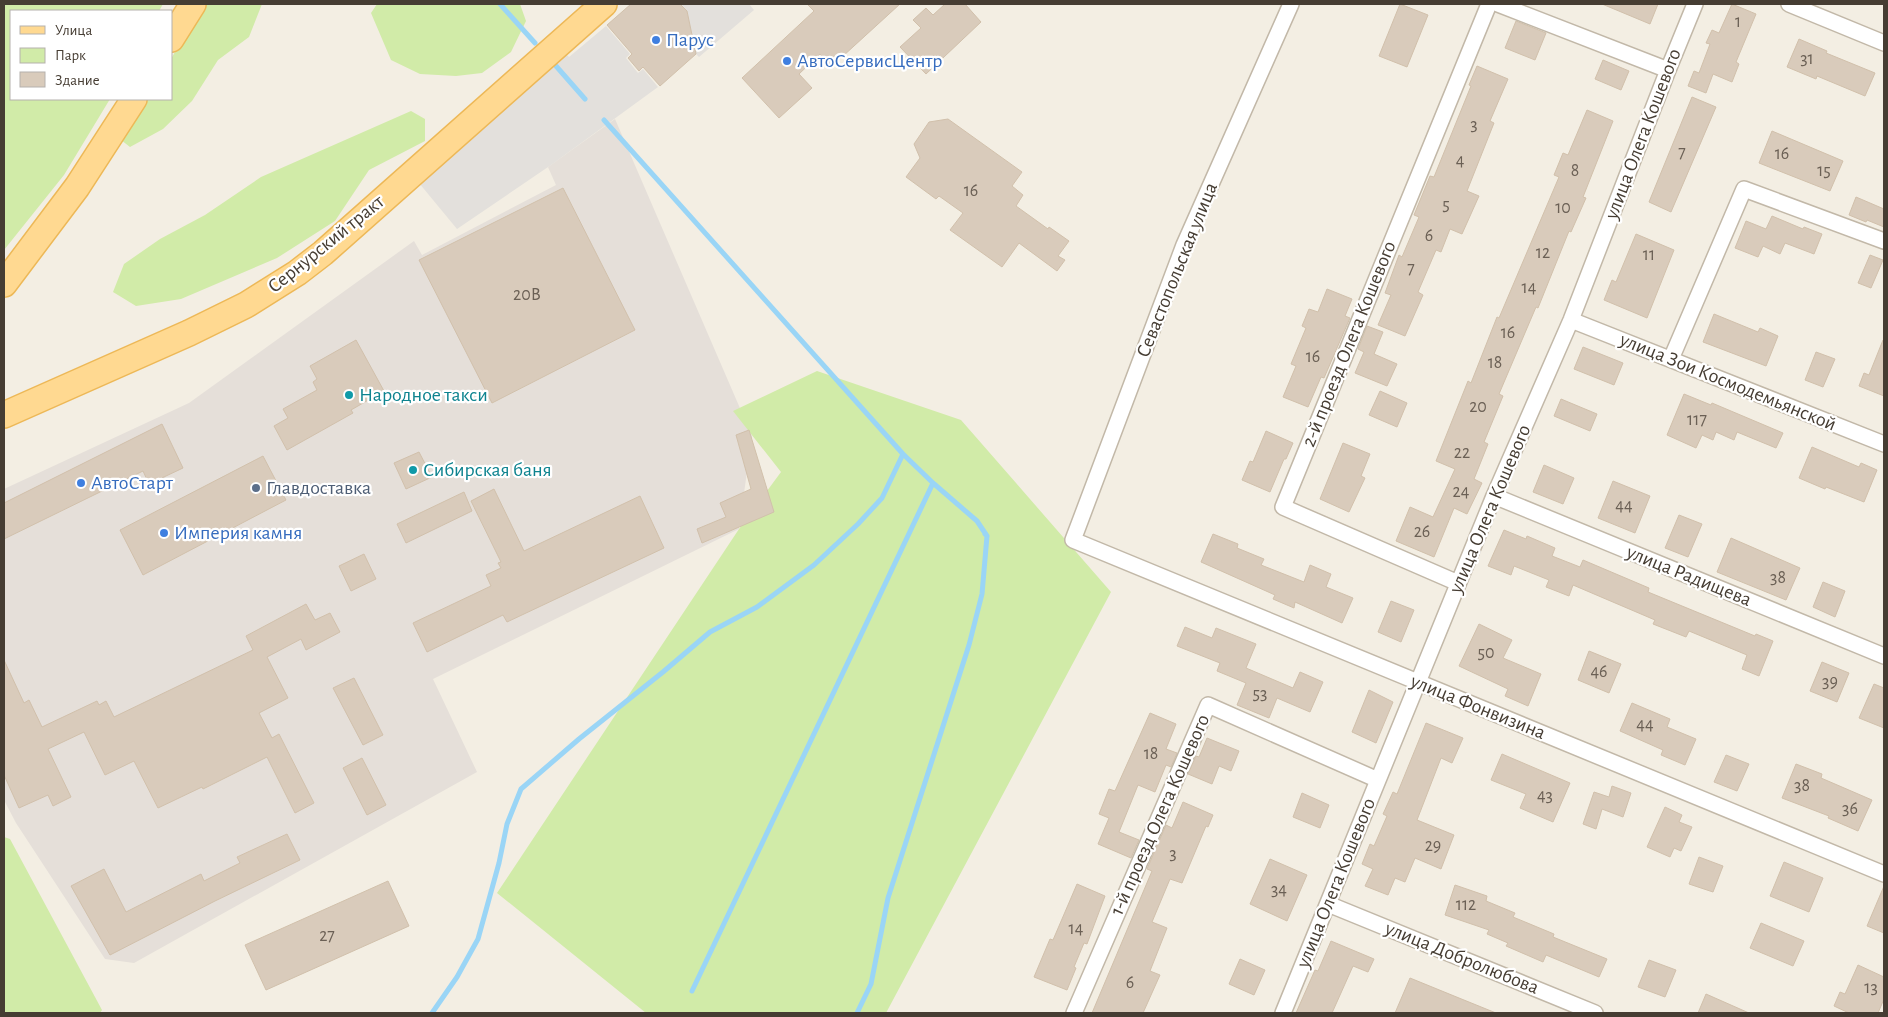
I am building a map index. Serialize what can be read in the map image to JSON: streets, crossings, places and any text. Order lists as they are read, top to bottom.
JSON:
{
  "streets": {
    "main road": ["Сернурский тракт"],
    "street": [
      "улица Олега Кошевого",
      "Севастопольская улица",
      "2-й проезд Олега Кошевого",
      "улица Зои Космодемьянской",
      "улица Радищева",
      "улица Фонвизина",
      "1-й проезд Олега Кошевого",
      "улица Добролюбова"
    ]
  },
  "crossings": [
    ["улица Олега Кошевого", "2-й проезд Олега Кошевого"],
    ["улица Олега Кошевого", "улица Зои Космодемьянской"],
    ["улица Олега Кошевого", "улица Радищева"],
    ["улица Олега Кошевого", "улица Фонвизина"],
    ["улица Олега Кошевого", "1-й проезд Олега Кошевого"],
    ["улица Олега Кошевого", "улица Добролюбова"],
    ["Севастопольская улица", "улица Фонвизина"]
  ],
  "places": [
    "Парус",
    "АвтоСервисЦентр",
    "Народное такси",
    "Сибирская баня",
    "АвтоСтарт",
    "Главдоставка",
    "Империя камня"
  ],
  "house_numbers": [
    "1",
    "31",
    "3",
    "7",
    "16",
    "4",
    "8",
    "15",
    "16",
    "5",
    "10",
    "6",
    "12",
    "11",
    "7",
    "14",
    "20В",
    "16",
    "16",
    "18",
    "20",
    "117",
    "22",
    "24",
    "44",
    "26",
    "38",
    "50",
    "46",
    "39",
    "53",
    "44",
    "18",
    "38",
    "43",
    "36",
    "29",
    "3",
    "34",
    "112",
    "14",
    "27",
    "6",
    "13"
  ],
  "legend": ["Улица", "Парк", "Здание"]
}
